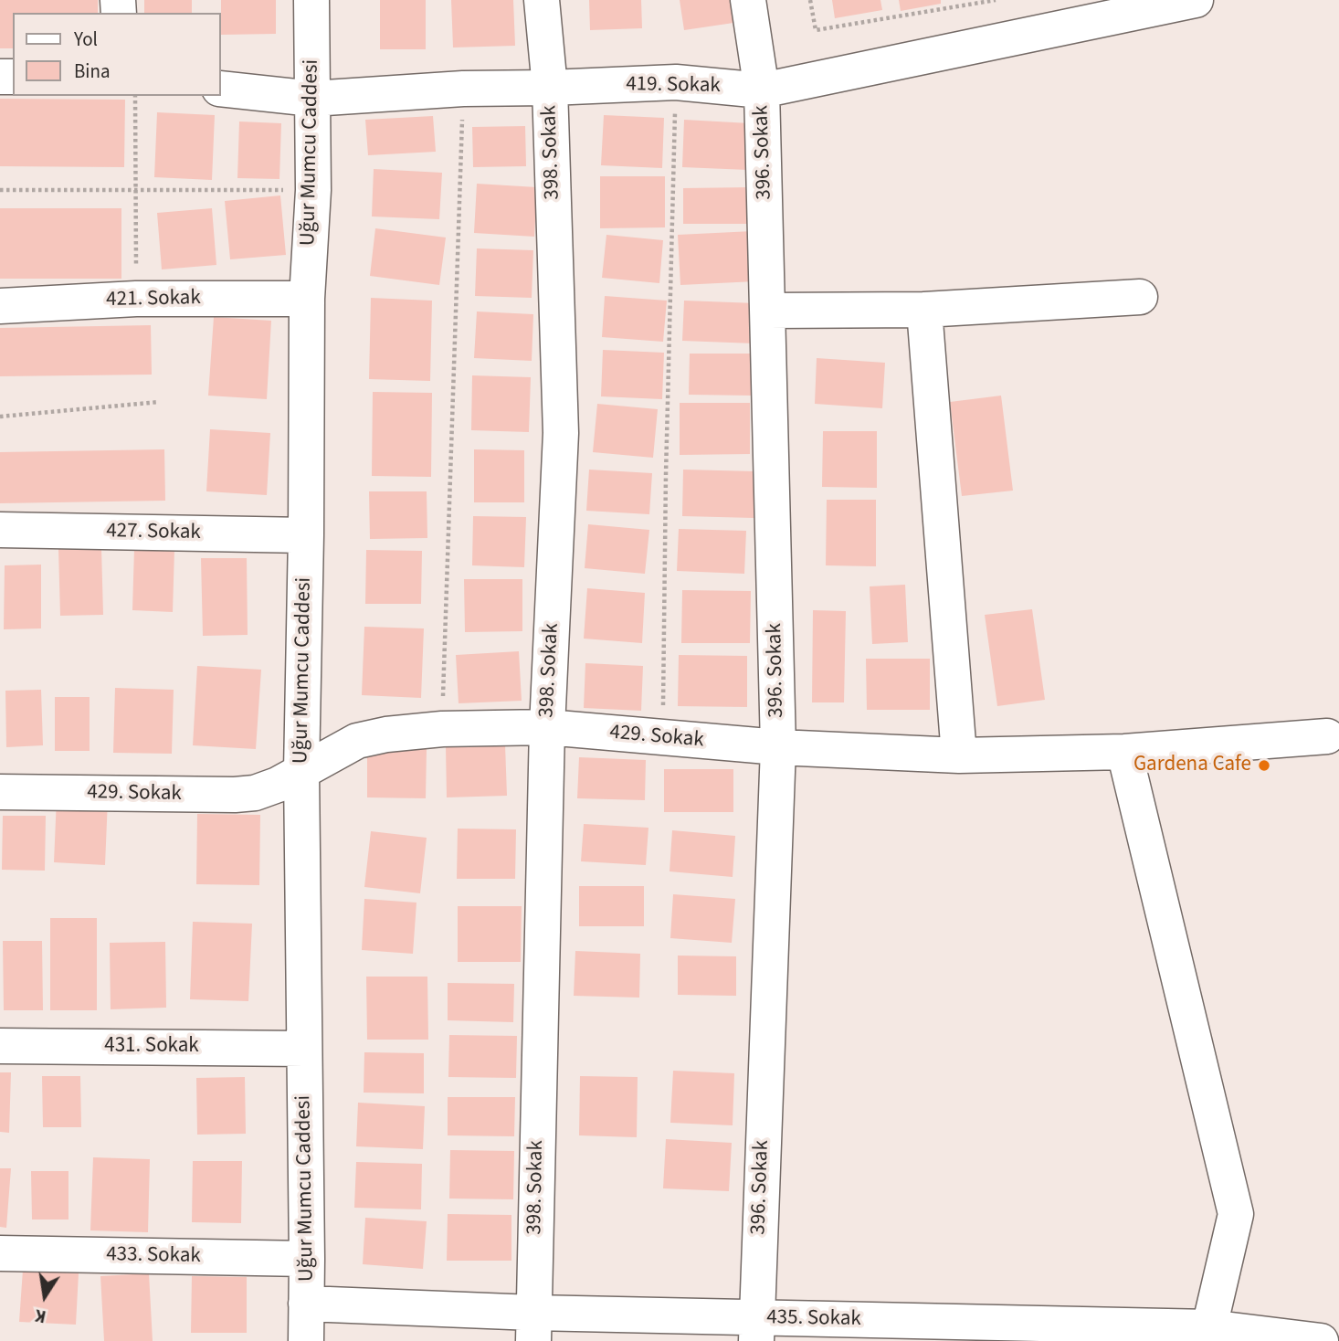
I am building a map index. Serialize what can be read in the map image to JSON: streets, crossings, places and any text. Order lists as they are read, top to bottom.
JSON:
{
  "streets": {
    "street": [
      "419. Sokak",
      "Uğur Mumcu Caddesi",
      "398. Sokak",
      "396. Sokak",
      "421. Sokak",
      "427. Sokak",
      "429. Sokak",
      "431. Sokak",
      "433. Sokak",
      "435. Sokak"
    ]
  },
  "crossings": [
    ["419. Sokak", "Uğur Mumcu Caddesi"],
    ["419. Sokak", "398. Sokak"],
    ["419. Sokak", "396. Sokak"],
    ["Uğur Mumcu Caddesi", "421. Sokak"],
    ["Uğur Mumcu Caddesi", "427. Sokak"],
    ["Uğur Mumcu Caddesi", "429. Sokak"],
    ["Uğur Mumcu Caddesi", "431. Sokak"],
    ["Uğur Mumcu Caddesi", "433. Sokak"],
    ["Uğur Mumcu Caddesi", "435. Sokak"],
    ["398. Sokak", "429. Sokak"],
    ["398. Sokak", "435. Sokak"],
    ["396. Sokak", "429. Sokak"],
    ["396. Sokak", "435. Sokak"]
  ],
  "places": ["Gardena Cafe"],
  "legend": ["Yol", "Bina"],
  "north": "bottom"
}
